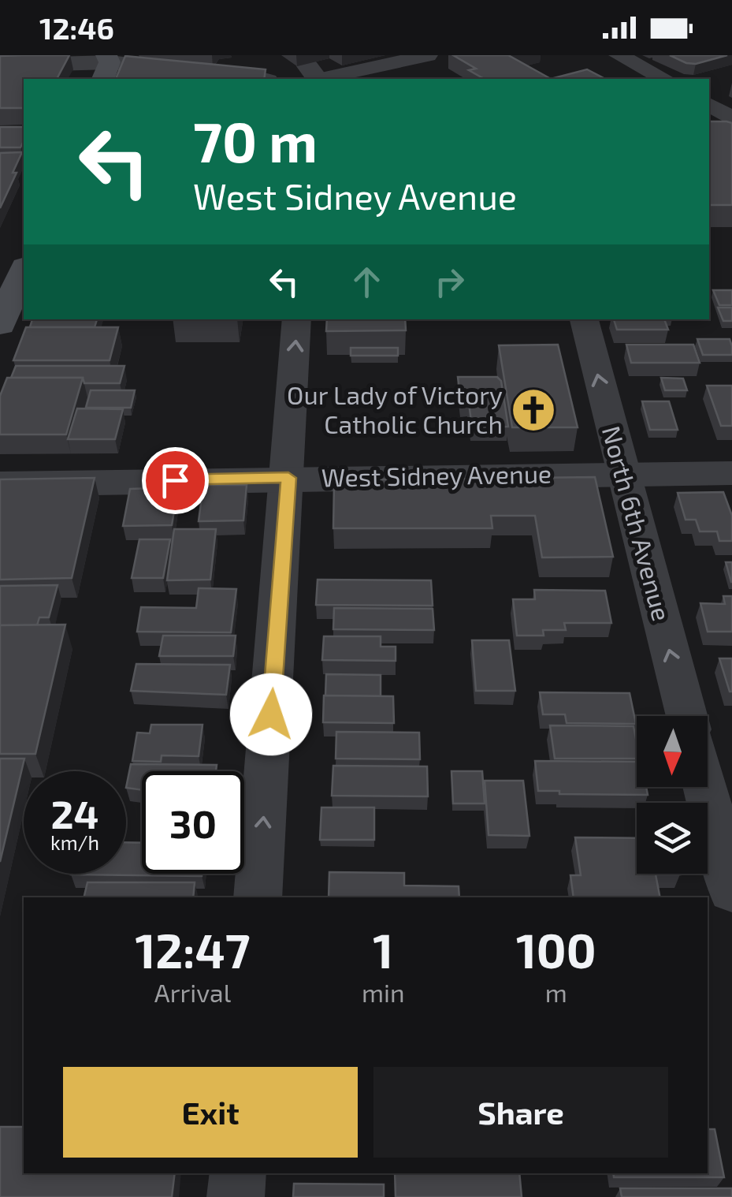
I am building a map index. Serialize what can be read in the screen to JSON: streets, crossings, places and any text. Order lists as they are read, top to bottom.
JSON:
{
  "streets": {
    "street": ["West Sidney Avenue", "North 6th Avenue"]
  },
  "crossings": [
    ["West Sidney Avenue", "North 6th Avenue"]
  ],
  "places": {
    "church": ["Our Lady of Victory Catholic Church"]
  },
  "north": "bottom",
  "page": {
    "status": "12:46",
    "turn": ["70 m", "West Sidney Avenue"],
    "speed": "24 km/h",
    "limit": "30",
    "eta": [
      "12:47",
      "Arrival",
      "1",
      "min",
      "100",
      "m"
    ],
    "buttons": ["Exit", "Share"]
  }
}
